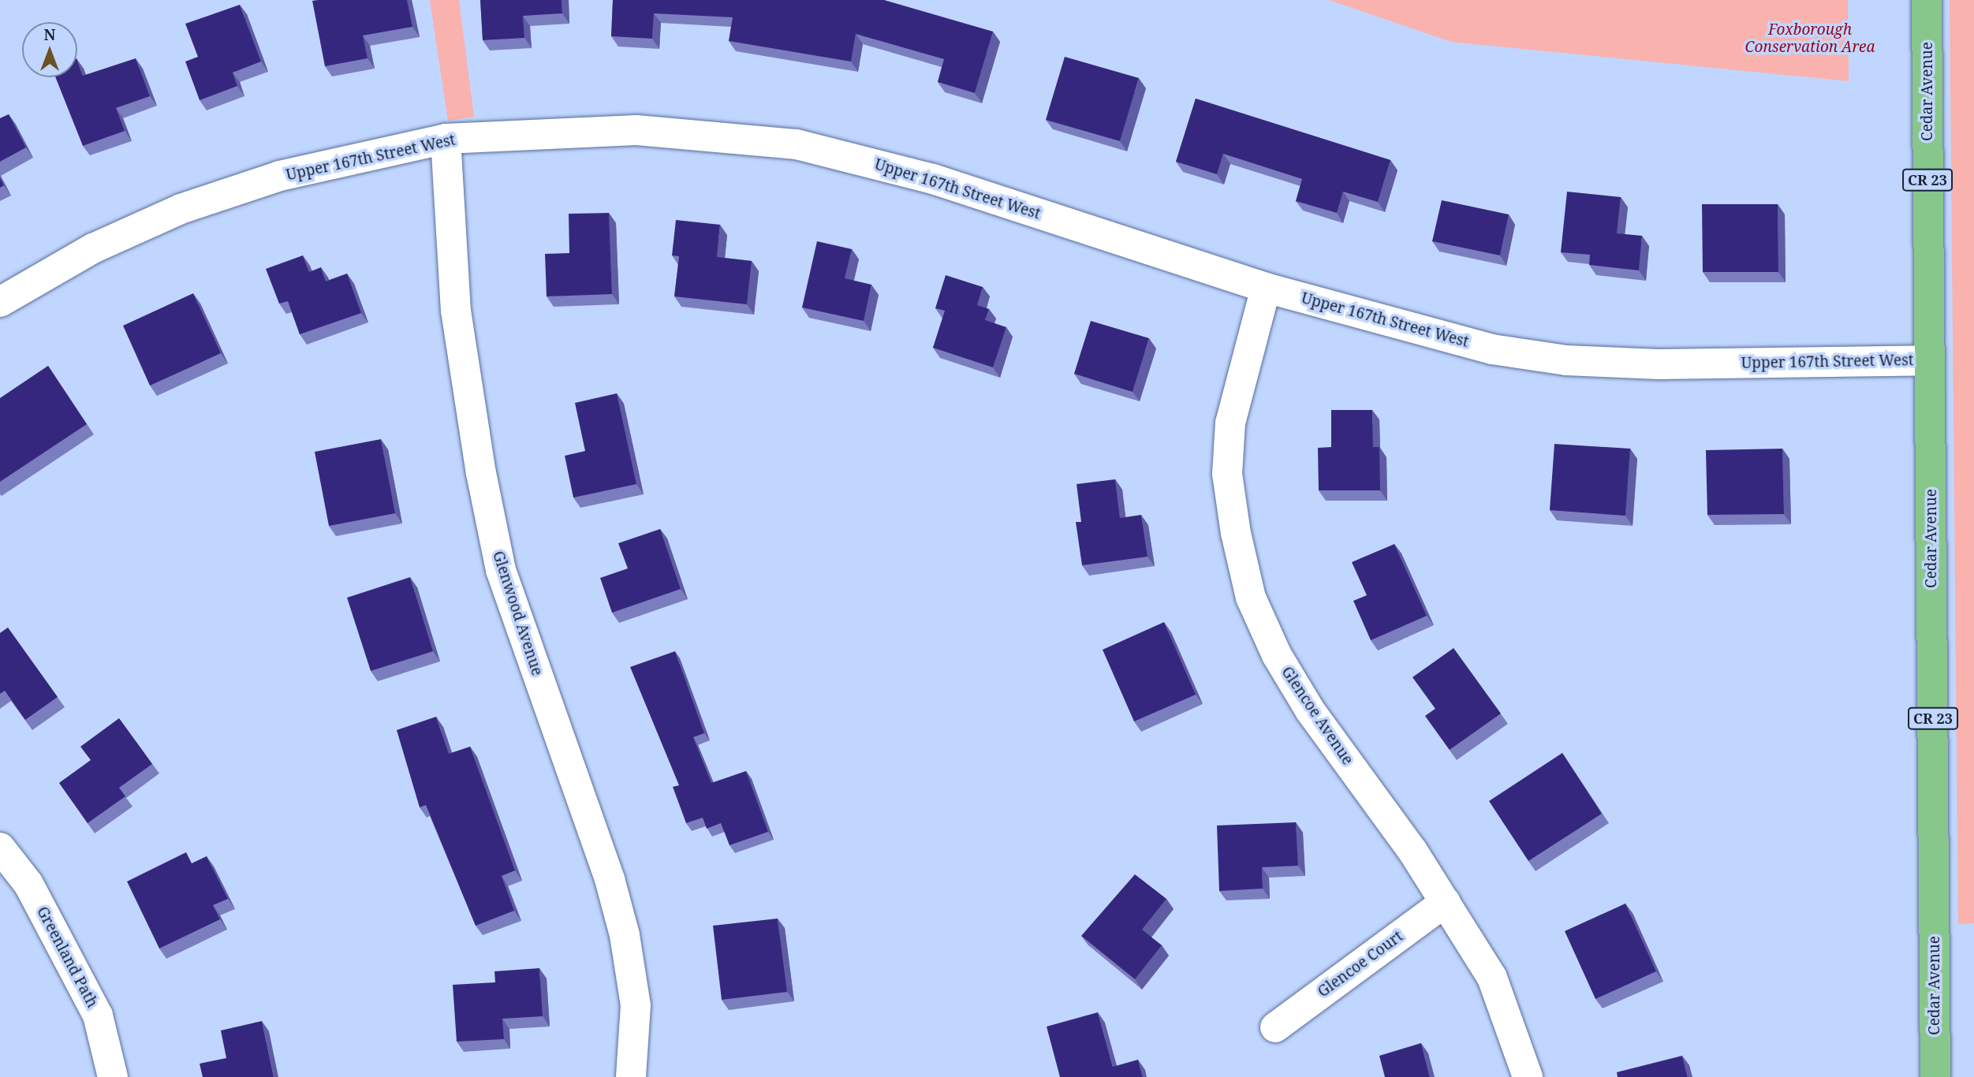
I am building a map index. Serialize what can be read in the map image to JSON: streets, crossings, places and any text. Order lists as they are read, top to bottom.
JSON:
{
  "streets": {
    "main road": ["Cedar Avenue", "CR 23"],
    "street": [
      "Upper 167th Street West",
      "Glenwood Avenue",
      "Glencoe Avenue",
      "Greenland Path",
      "Glencoe Court"
    ]
  },
  "crossings": [
    ["Cedar Avenue", "Upper 167th Street West"],
    ["Upper 167th Street West", "Glenwood Avenue"],
    ["Upper 167th Street West", "Glencoe Avenue"],
    ["Glencoe Avenue", "Glencoe Court"]
  ],
  "parks": ["Foxborough Conservation Area"],
  "north": "top"
}
